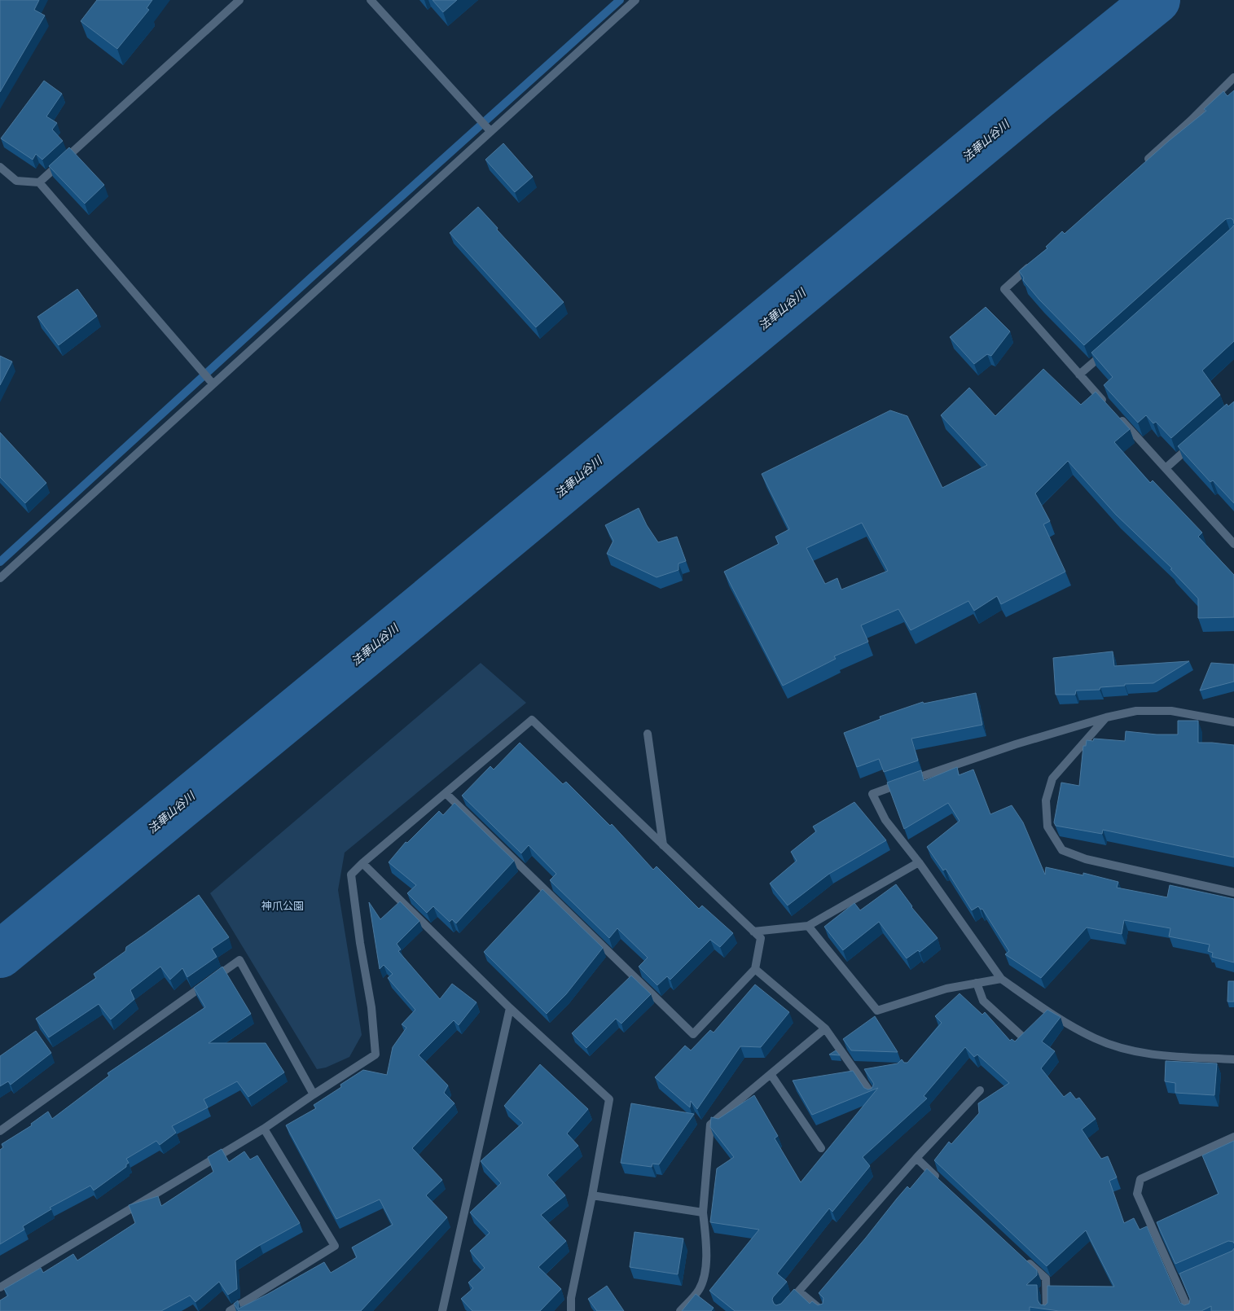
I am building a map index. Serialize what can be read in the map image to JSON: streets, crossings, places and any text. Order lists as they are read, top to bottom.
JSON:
{
  "water": ["法華山谷川"],
  "parks": ["神爪公園"]
}
